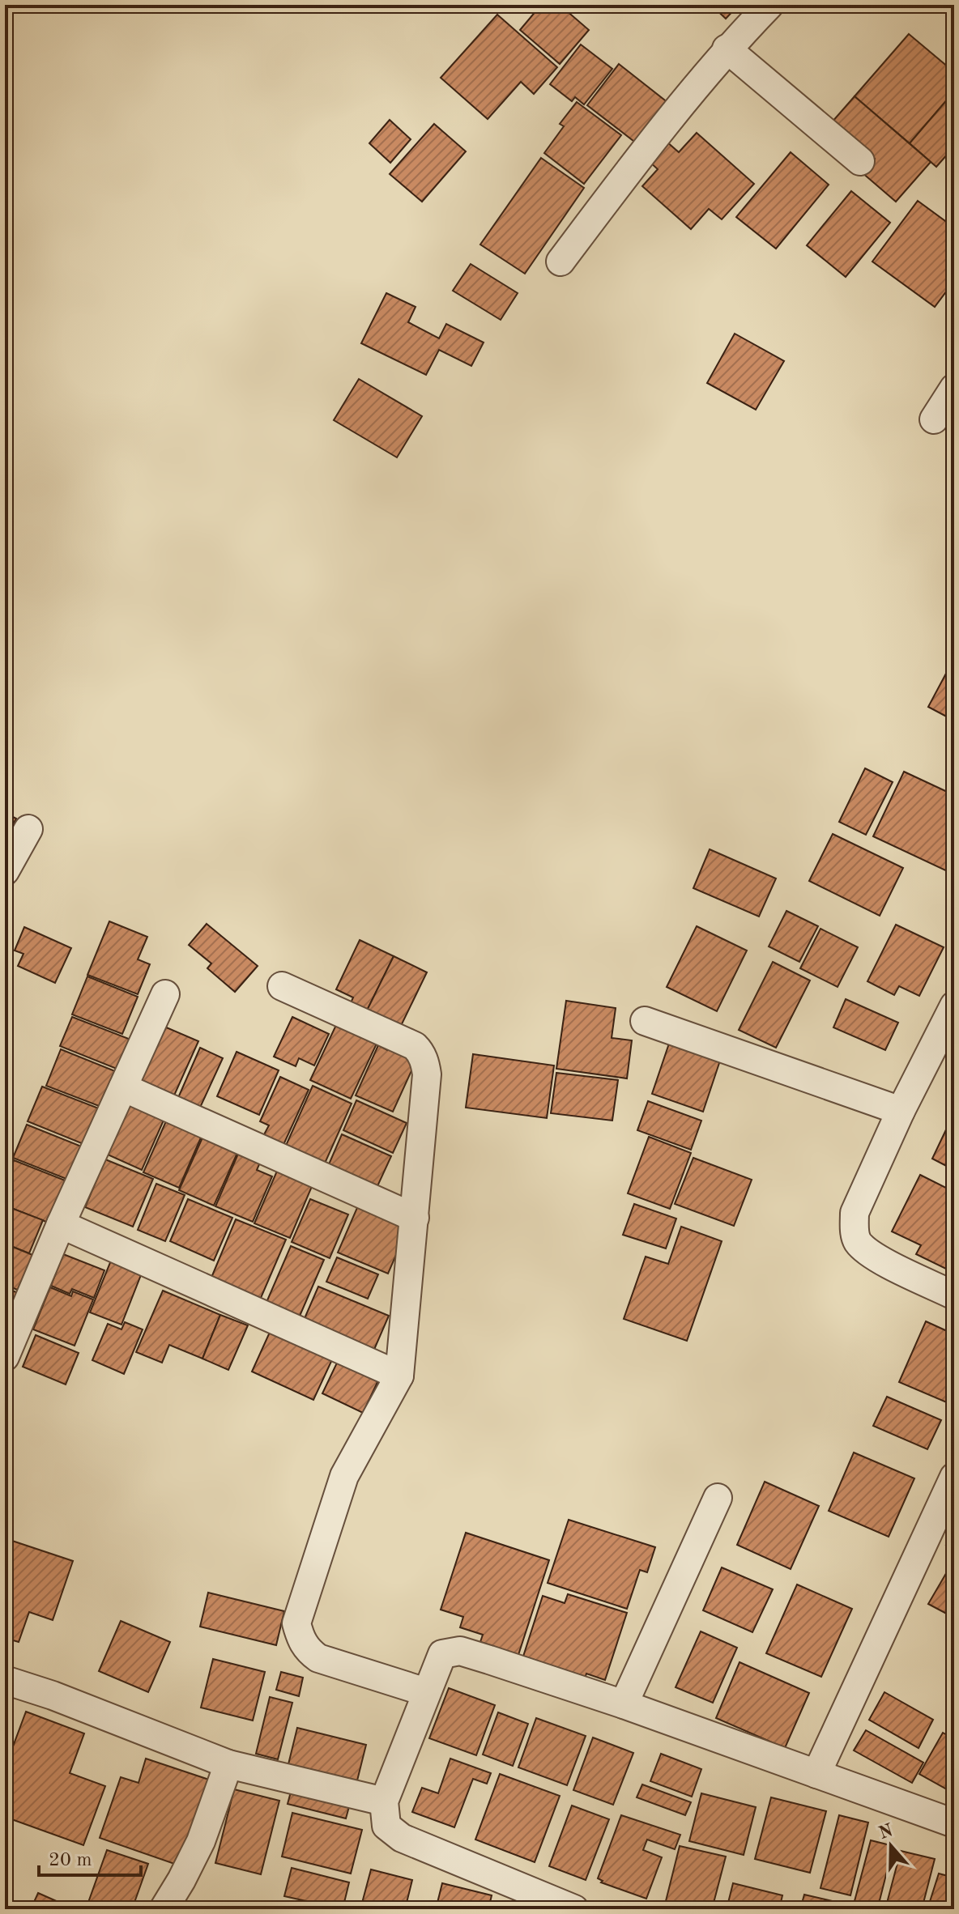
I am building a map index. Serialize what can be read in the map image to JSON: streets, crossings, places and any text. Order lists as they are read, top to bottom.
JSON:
{
  "scale_bar": "20 m",
  "north": "top"
}
